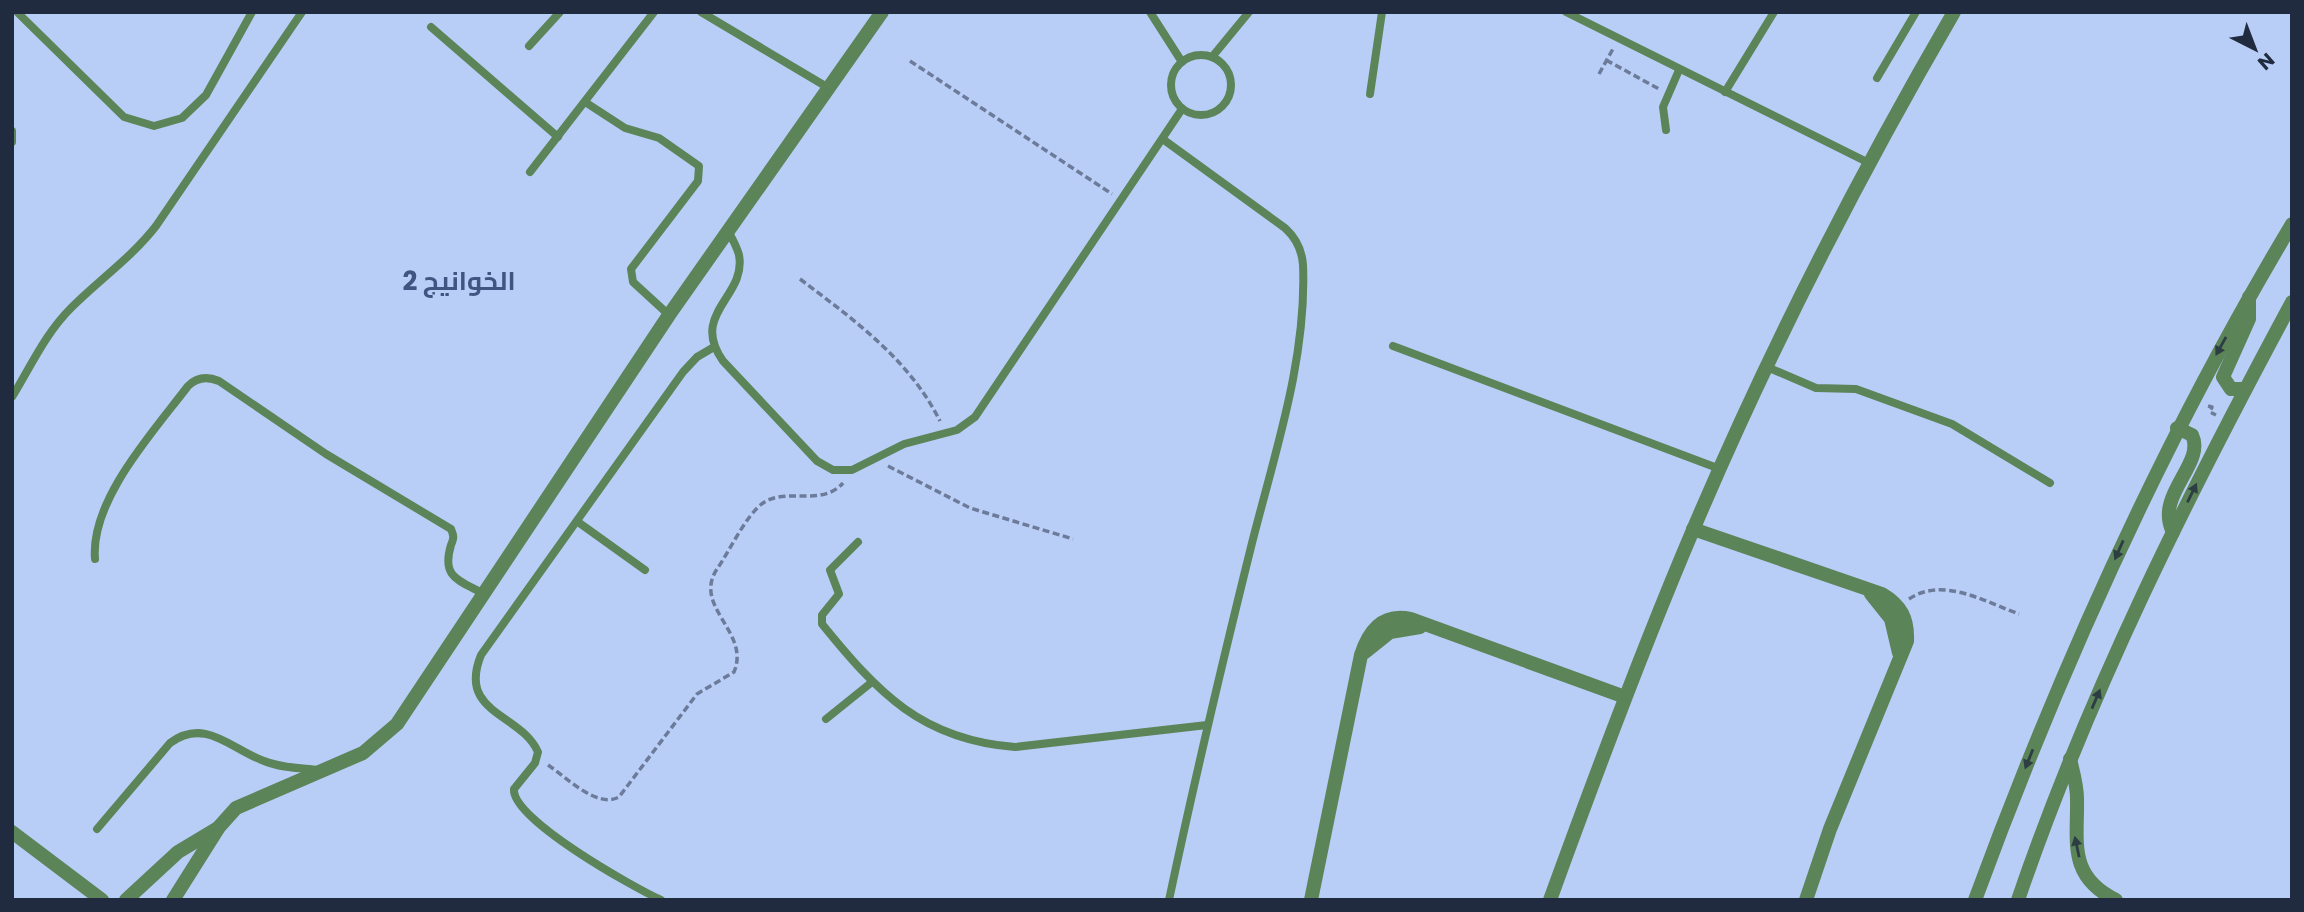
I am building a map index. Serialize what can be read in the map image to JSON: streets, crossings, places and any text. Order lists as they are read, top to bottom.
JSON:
{
  "districts": ["الخوانيج 2"],
  "north": "bottom right"
}
